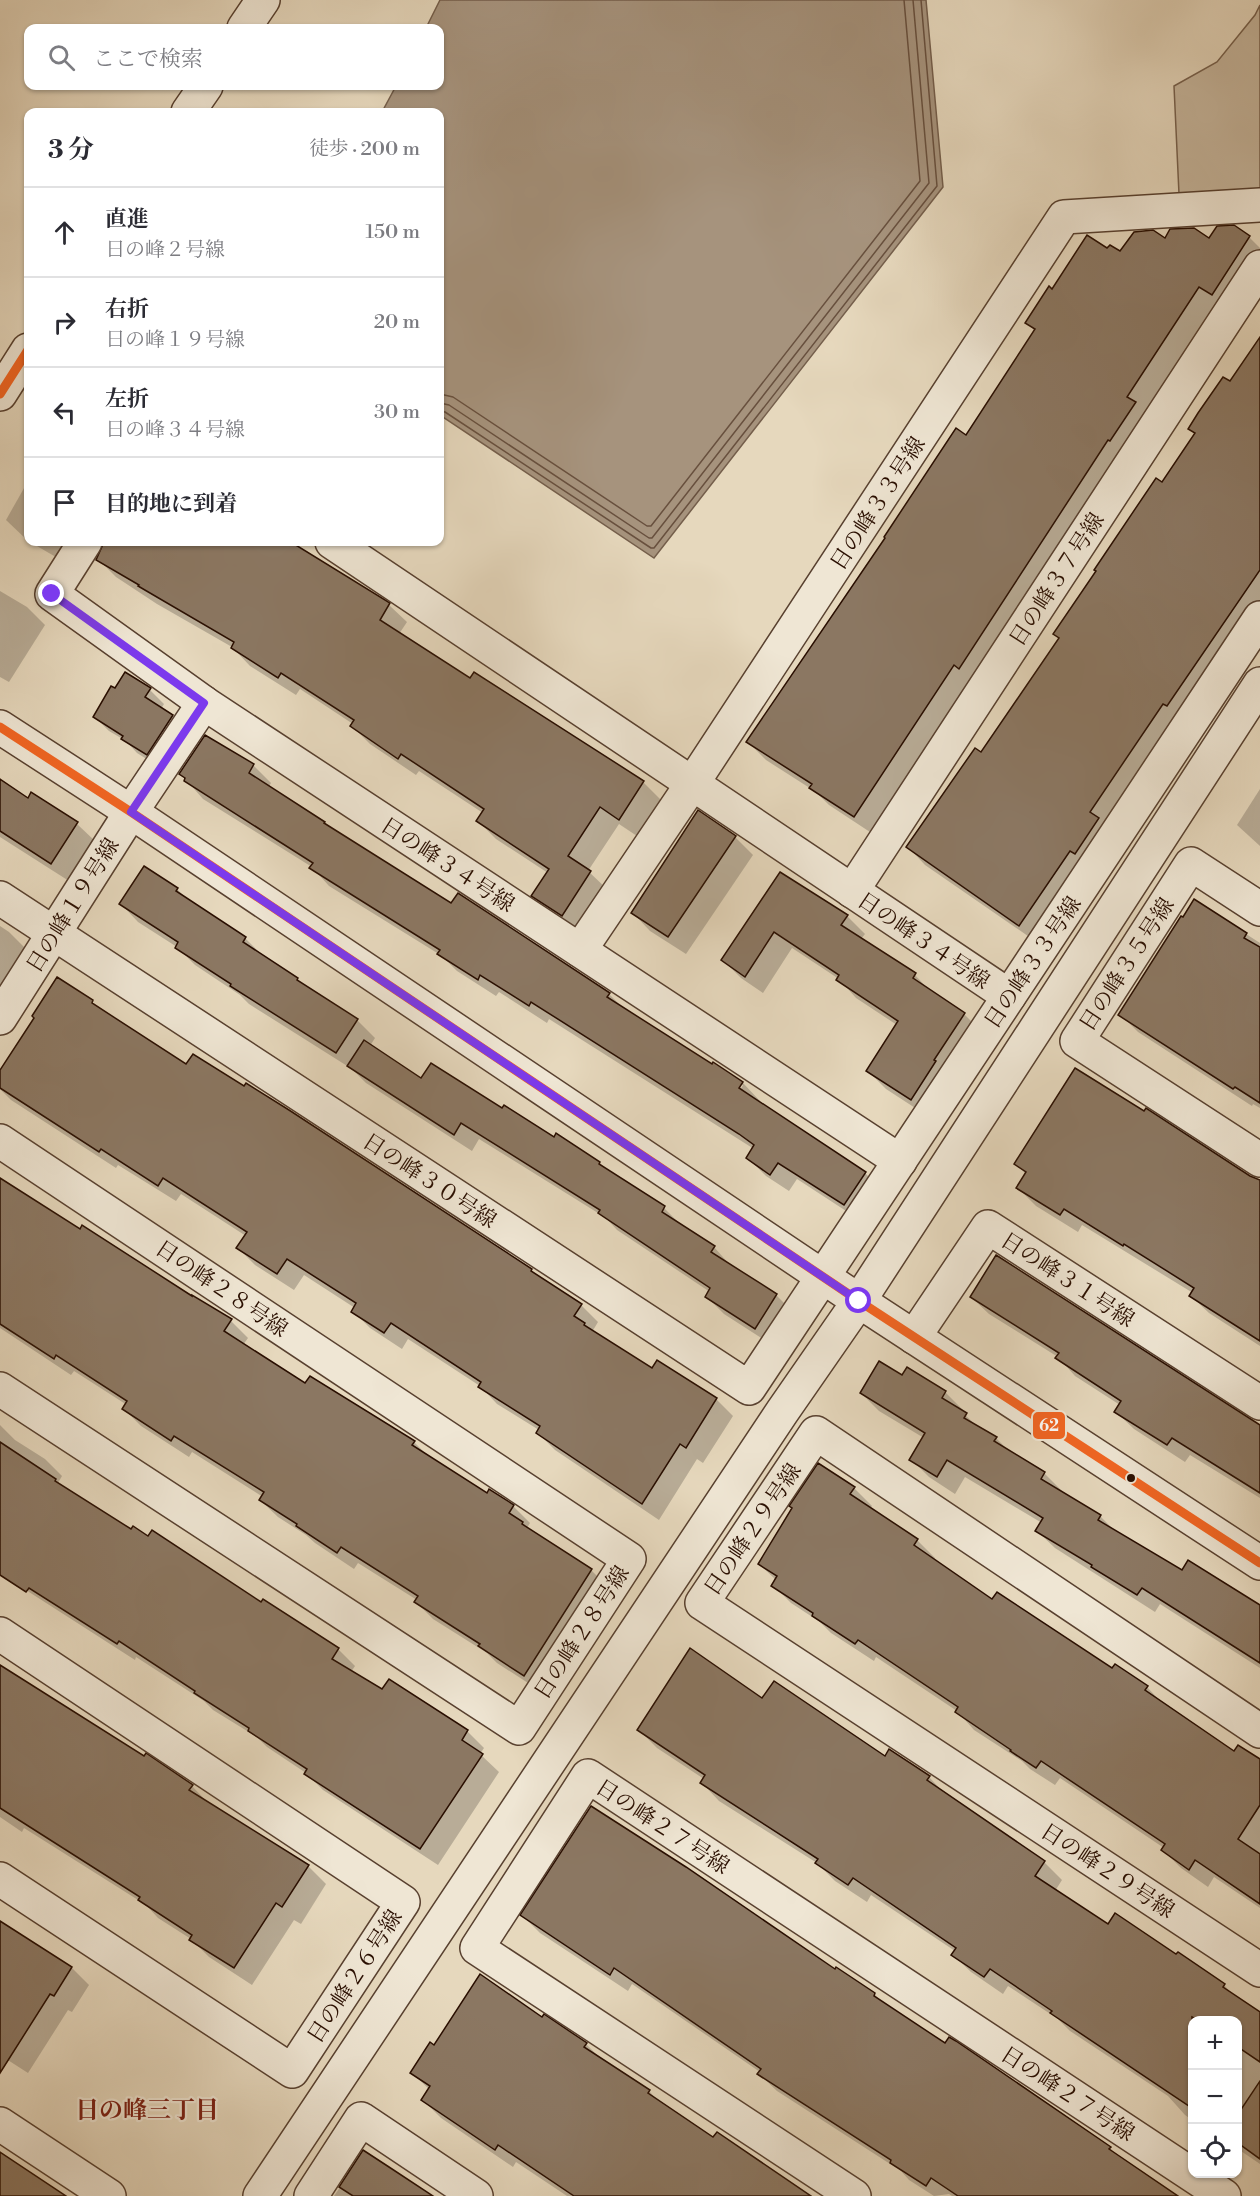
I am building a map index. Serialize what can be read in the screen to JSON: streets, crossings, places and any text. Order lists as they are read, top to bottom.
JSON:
{
  "streets": {
    "street": [
      "日の峰３３号線",
      "日の峰３７号線",
      "日の峰３４号線",
      "日の峰１９号線",
      "日の峰３５号線",
      "日の峰３０号線",
      "日の峰３１号線",
      "日の峰２８号線",
      "日の峰２９号線",
      "日の峰２７号線",
      "日の峰２６号線"
    ]
  },
  "crossings": [
    ["日の峰３３号線", "日の峰３４号線"],
    ["日の峰３３号線", "日の峰３０号線"],
    ["日の峰３７号線", "日の峰３４号線"],
    ["日の峰３４号線", "日の峰１９号線"],
    ["日の峰１９号線", "日の峰３０号線"]
  ],
  "districts": ["日の峰三丁目"],
  "lines": ["transit line 62"],
  "page": {
    "search": "ここで検索",
    "heading": ["3 分", "徒歩 · 200 m"],
    "list": [
      ["直進", "日の峰２号線", "150 m"],
      ["右折", "日の峰１９号線", "20 m"],
      ["左折", "日の峰３４号線", "30 m"],
      "目的地に到着"
    ],
    "map_buttons": ["+", "−"]
  }
}
